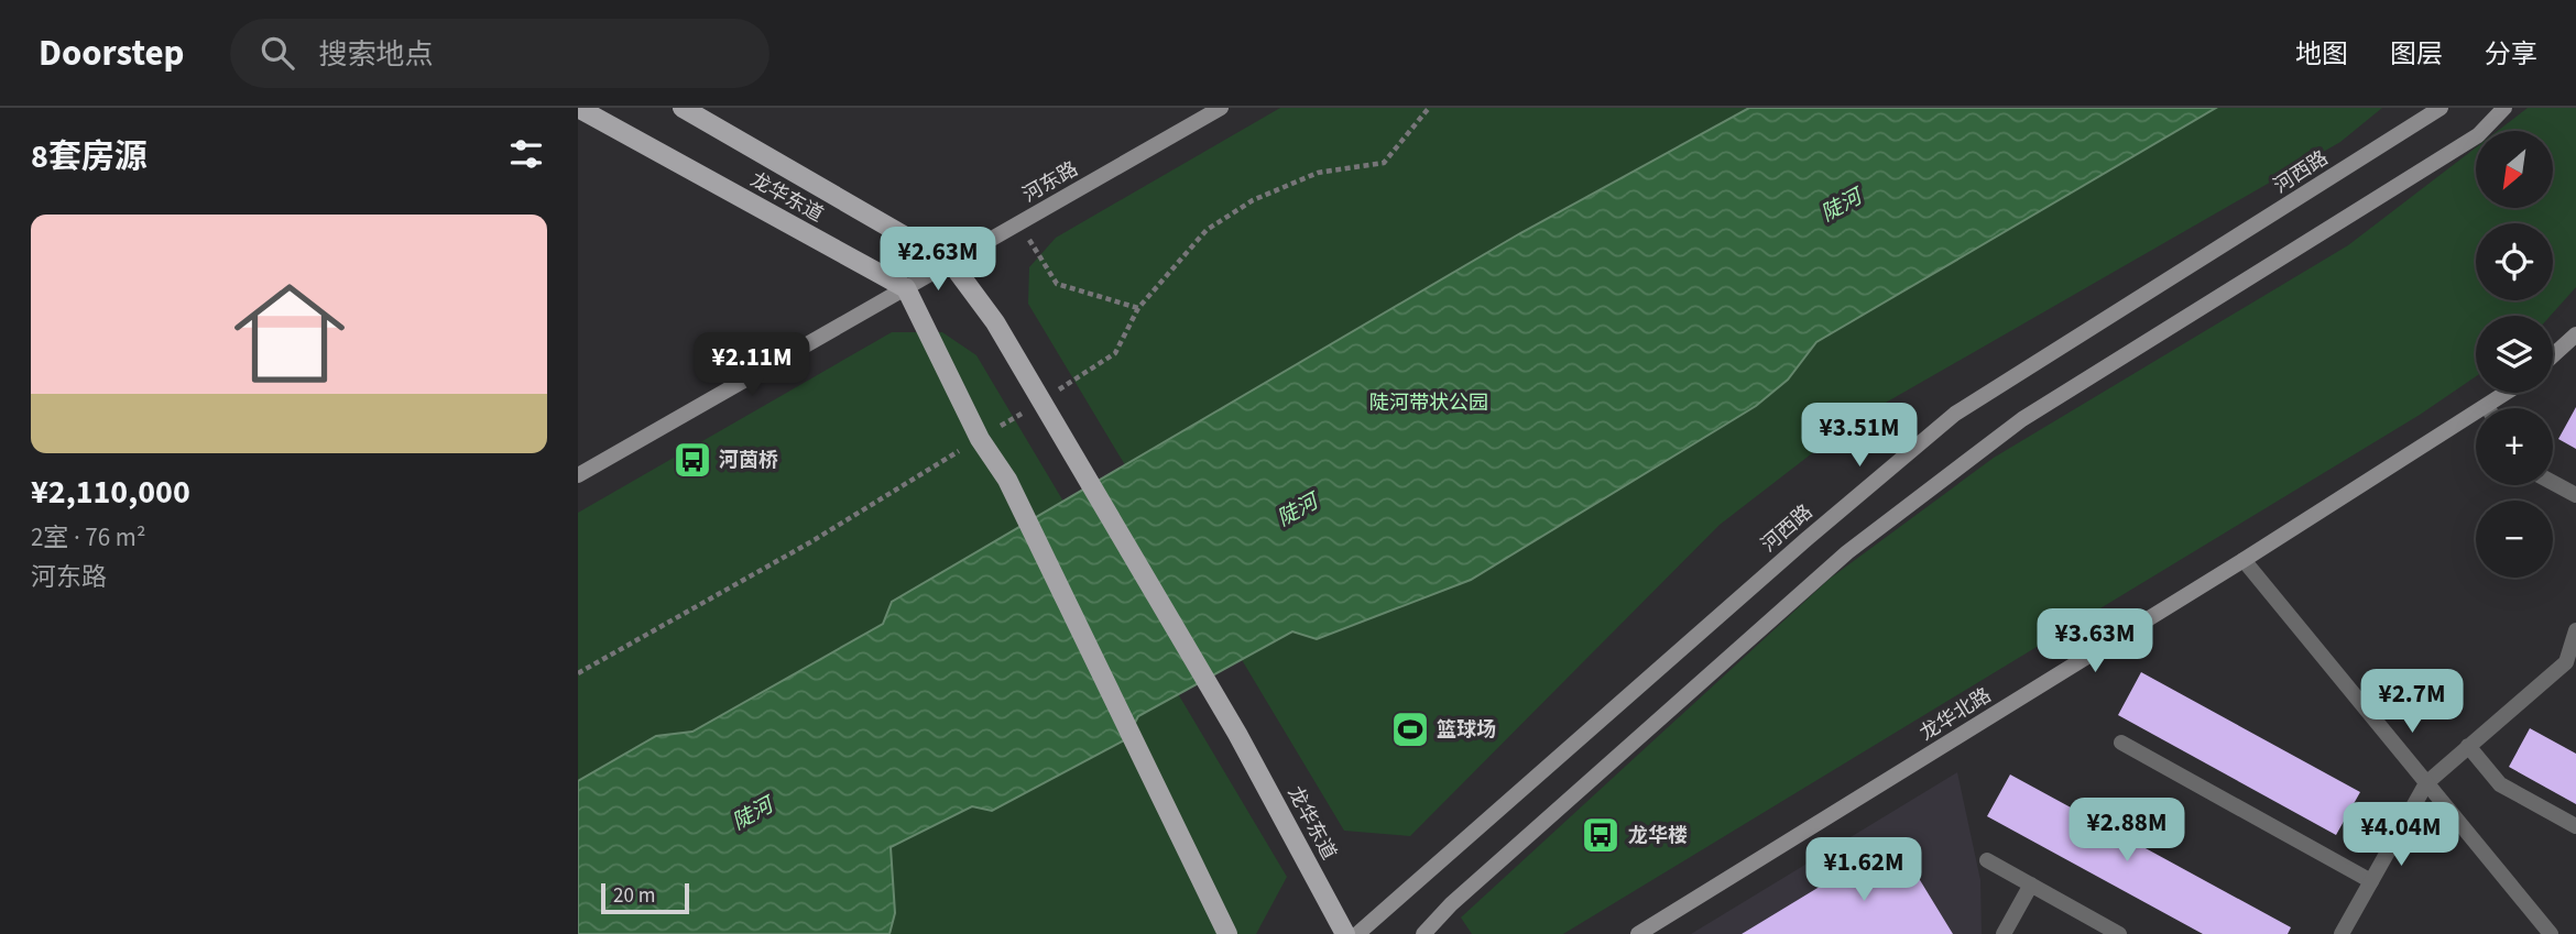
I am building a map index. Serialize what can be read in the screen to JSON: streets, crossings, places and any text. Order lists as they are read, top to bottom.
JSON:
{
  "streets": {
    "main road": [
      "河西路",
      "河东路",
      "龙华东道",
      "龙华北路"
    ]
  },
  "crossings": [
    ["河东路", "龙华东道"]
  ],
  "water": ["陡河"],
  "parks": ["陡河带状公园"],
  "places": {
    "bus stop": ["河茵桥", "龙华楼"],
    "sports": ["篮球场"]
  },
  "scale_bar": "20 m",
  "north": "bottom left",
  "page": {
    "header": "Doorstep",
    "search": "搜索地点",
    "nav": ["地图", "图层", "分享"],
    "heading": "8套房源",
    "map_buttons": ["+", "−"],
    "list": [
      {
        "name": "¥2,110,000",
        "note": "2室 · 76 m² · 河东路"
      }
    ],
    "price": [
      "¥2.63M",
      "¥2.11M",
      "¥3.51M",
      "¥3.63M",
      "¥2.7M",
      "¥2.88M",
      "¥4.04M",
      "¥1.62M"
    ],
    "scale": "20 m"
  }
}
